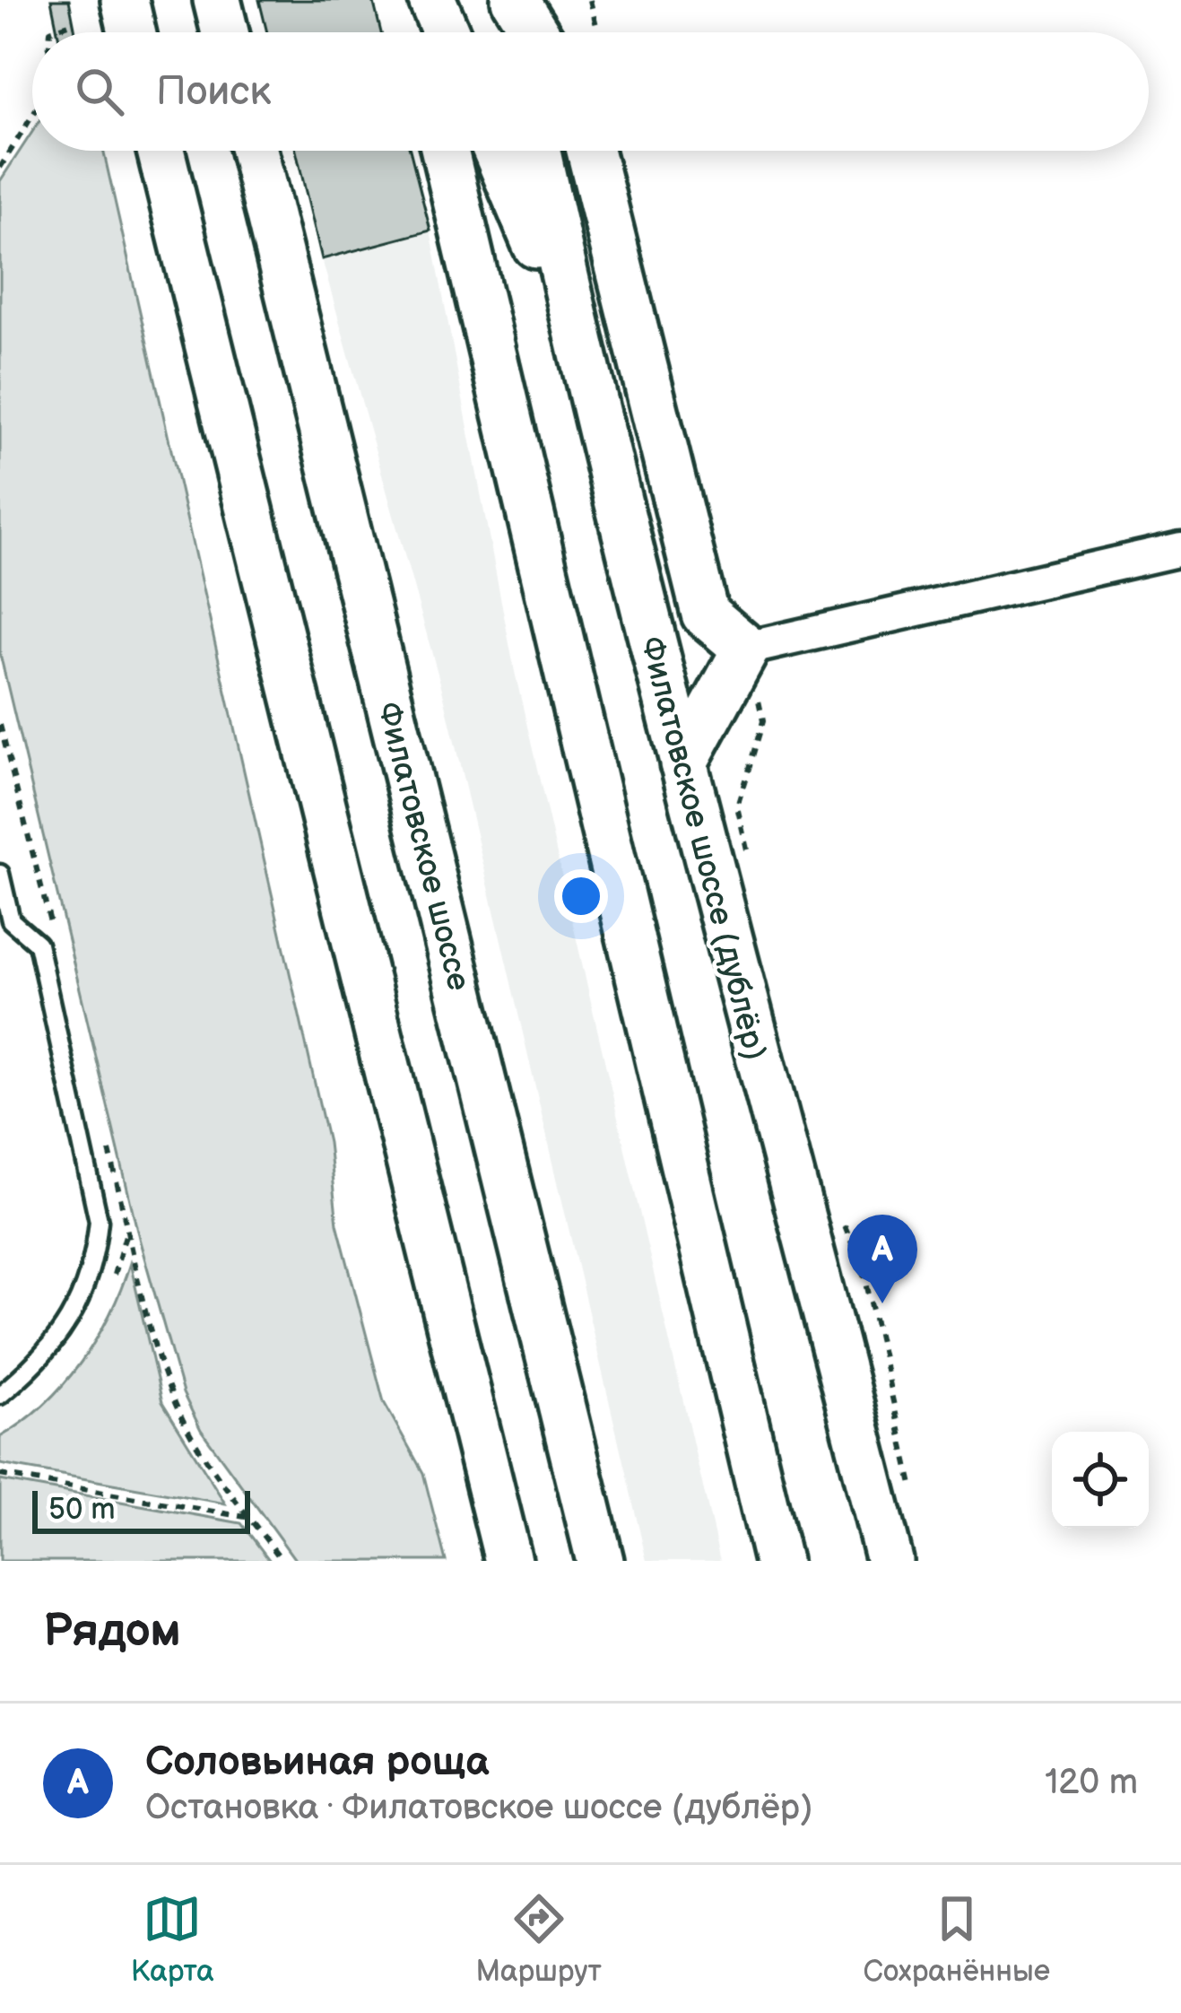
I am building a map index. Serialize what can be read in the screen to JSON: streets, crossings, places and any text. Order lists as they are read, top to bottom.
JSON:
{
  "streets": {
    "main road": ["Филатовское шоссе", "Филатовское шоссе (дублёр)"]
  },
  "scale_bar": "50 m",
  "page": {
    "search": "Поиск",
    "pins": "A",
    "scale": "50 m",
    "heading": "Рядом",
    "list": [
      {
        "mark": "A",
        "name": "Соловьиная роща",
        "note": "Остановка · Филатовское шоссе (дублёр)",
        "value": "120 m"
      }
    ],
    "nav": ["Карта", "Маршрут", "Сохранённые"]
  }
}
